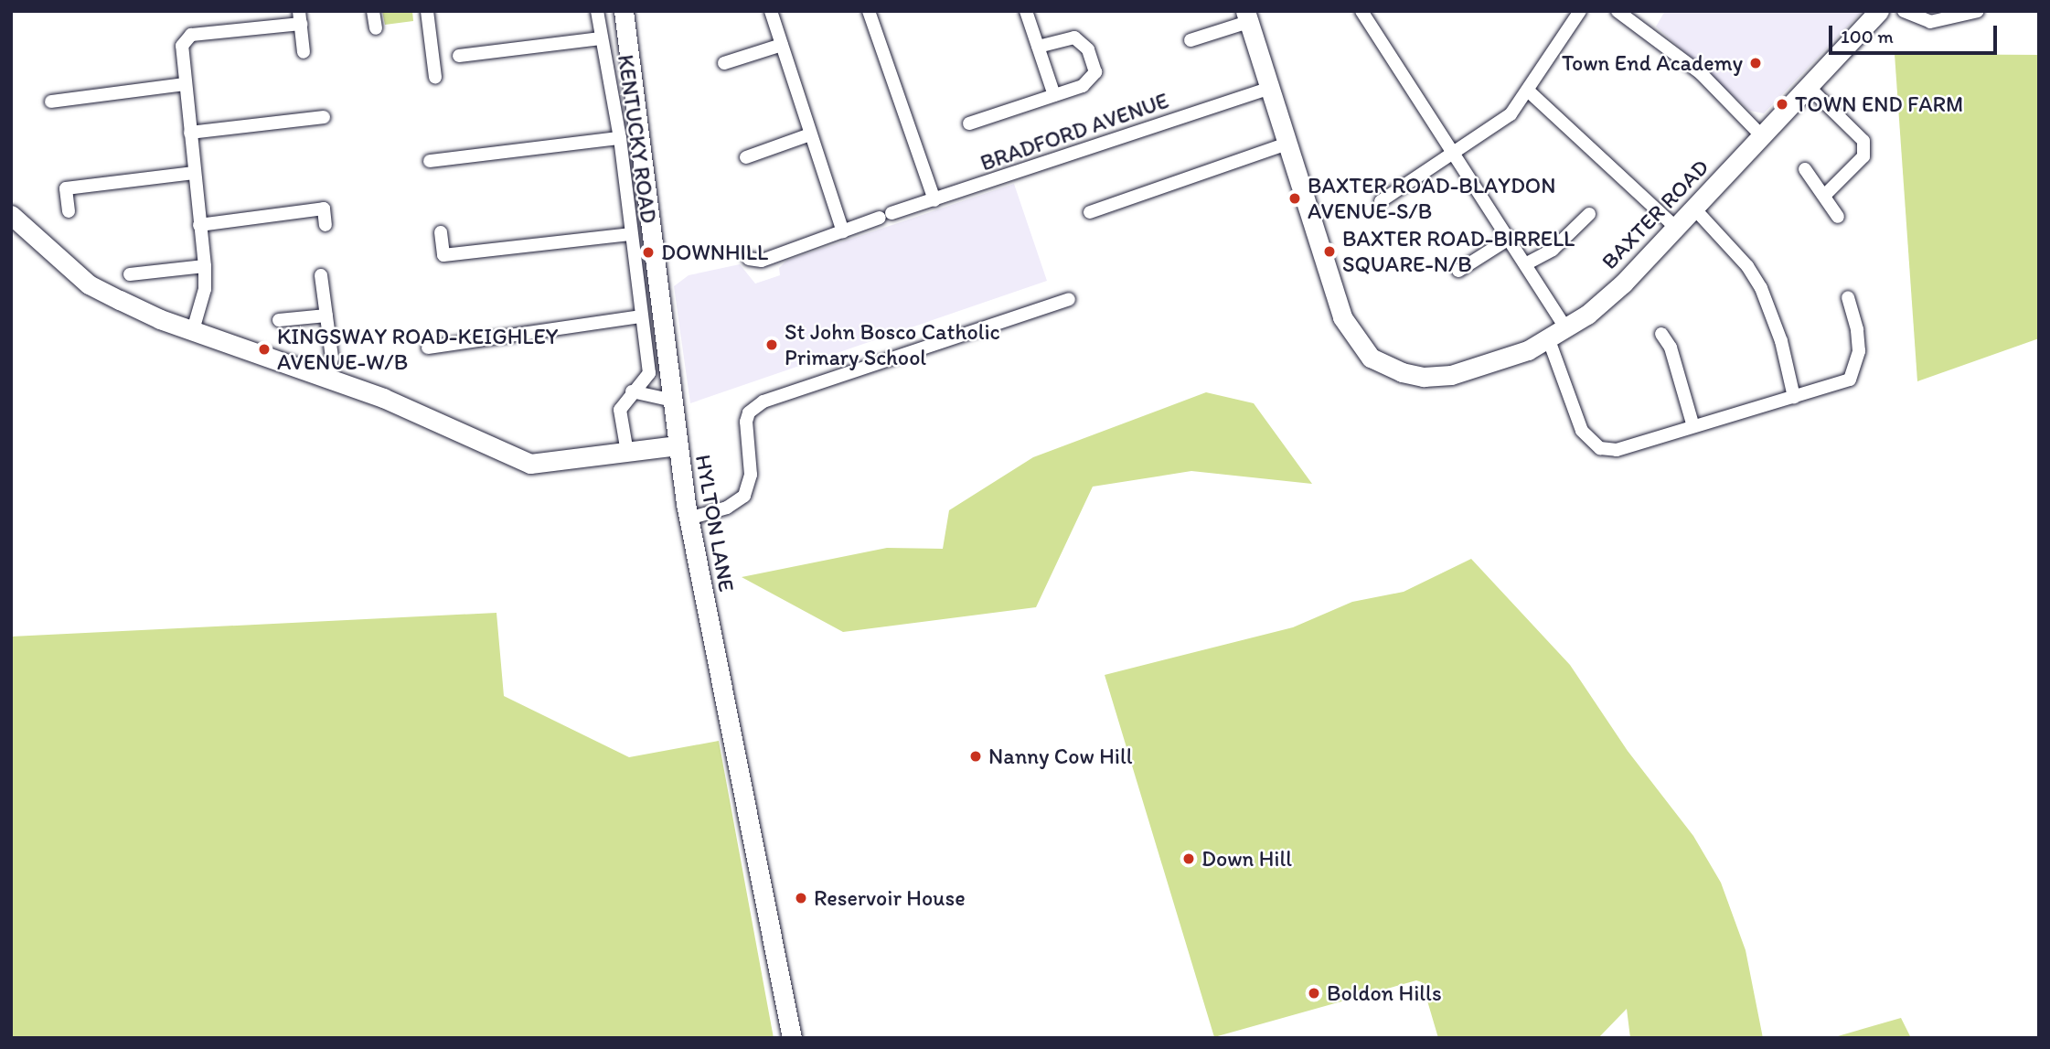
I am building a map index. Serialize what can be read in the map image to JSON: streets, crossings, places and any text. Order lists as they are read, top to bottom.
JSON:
{
  "streets": {
    "street": [
      "BRADFORD AVENUE",
      "KENTUCKY ROAD",
      "BAXTER ROAD",
      "HYLTON LANE"
    ]
  },
  "crossings": [
    ["BRADFORD AVENUE", "BAXTER ROAD"]
  ],
  "places": [
    "Town End Academy",
    "TOWN END FARM",
    "BAXTER ROAD-BLAYDON AVENUE-S/B",
    "BAXTER ROAD-BIRRELL SQUARE-N/B",
    "DOWNHILL",
    "St John Bosco Catholic Primary School",
    "KINGSWAY ROAD-KEIGHLEY AVENUE-W/B",
    "Nanny Cow Hill",
    "Down Hill",
    "Reservoir House",
    "Boldon Hills"
  ],
  "scale_bar": "100 m"
}
